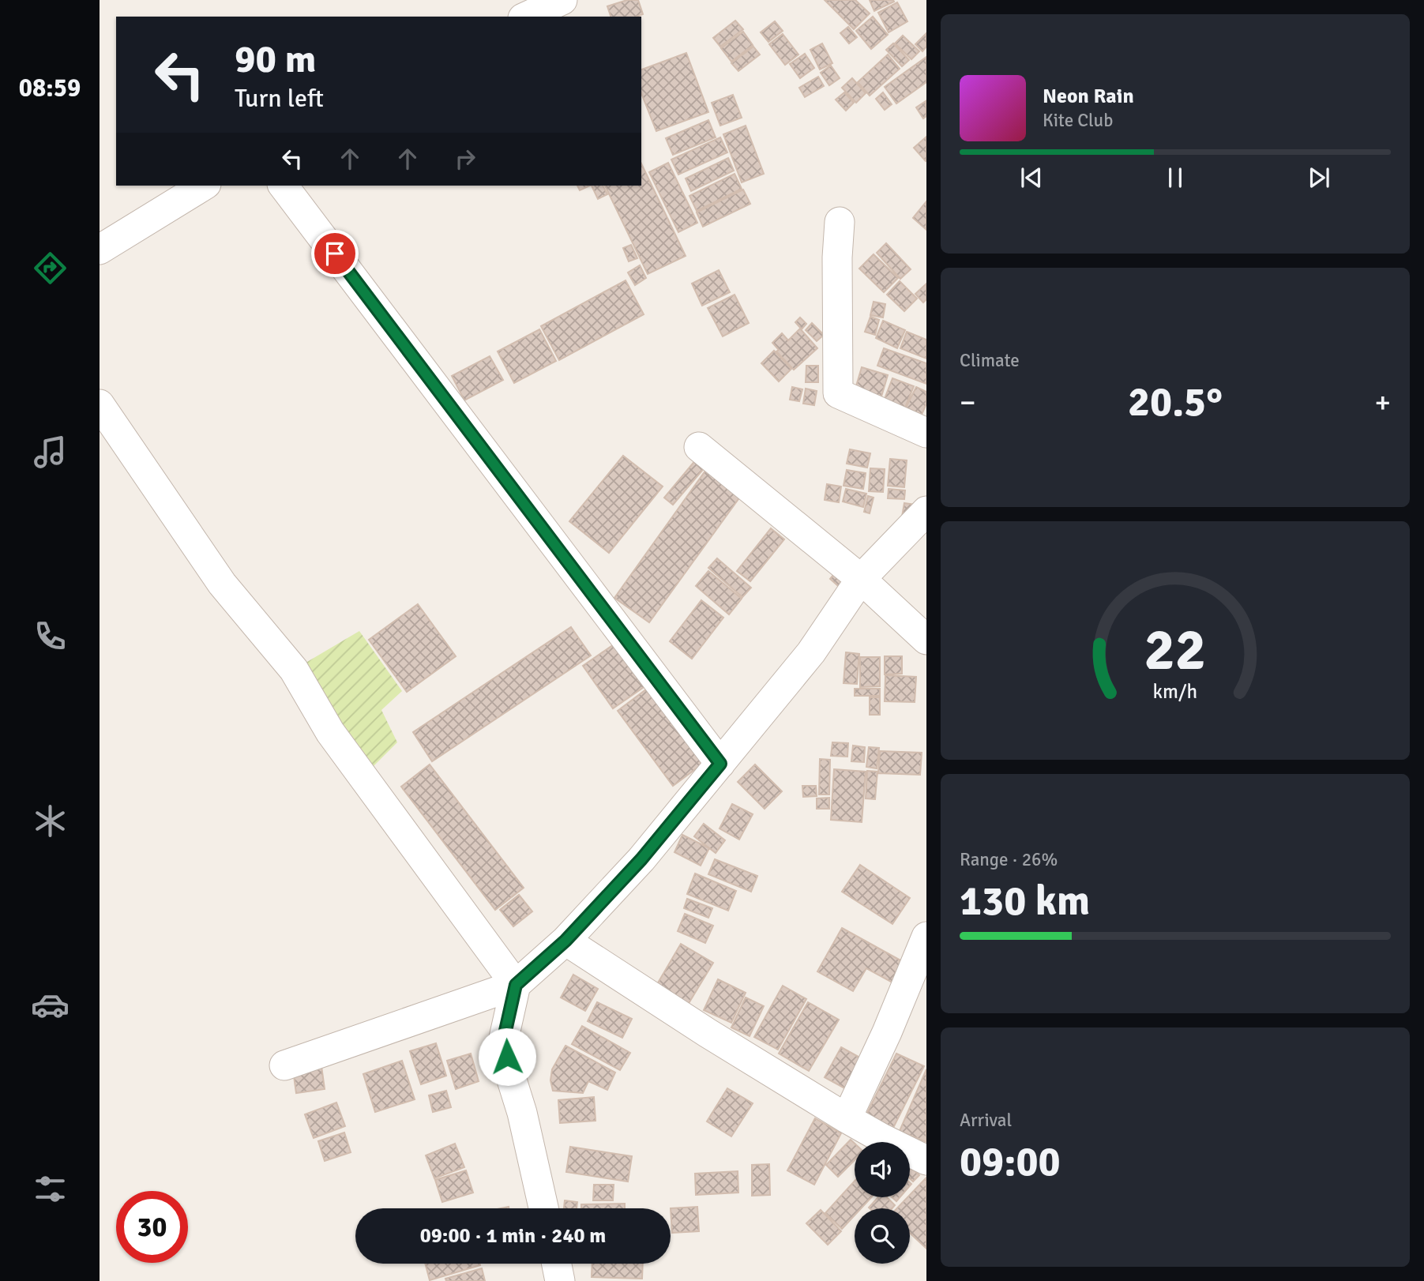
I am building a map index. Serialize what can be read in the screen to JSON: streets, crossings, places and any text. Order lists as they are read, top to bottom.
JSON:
{
  "page": {
    "tabs": "08:59",
    "turn": ["90 m", "Turn left"],
    "song": ["Neon Rain", "Kite Club"],
    "tile": [
      "Climate",
      ["Range · 26%", "130 km"],
      ["Arrival", "09:00"]
    ],
    "heat": ["−", "20.5°", "+"],
    "limit": "30",
    "trip": "09:00 · 1 min · 240 m",
    "gauge": ["22", "km/h"]
  }
}
